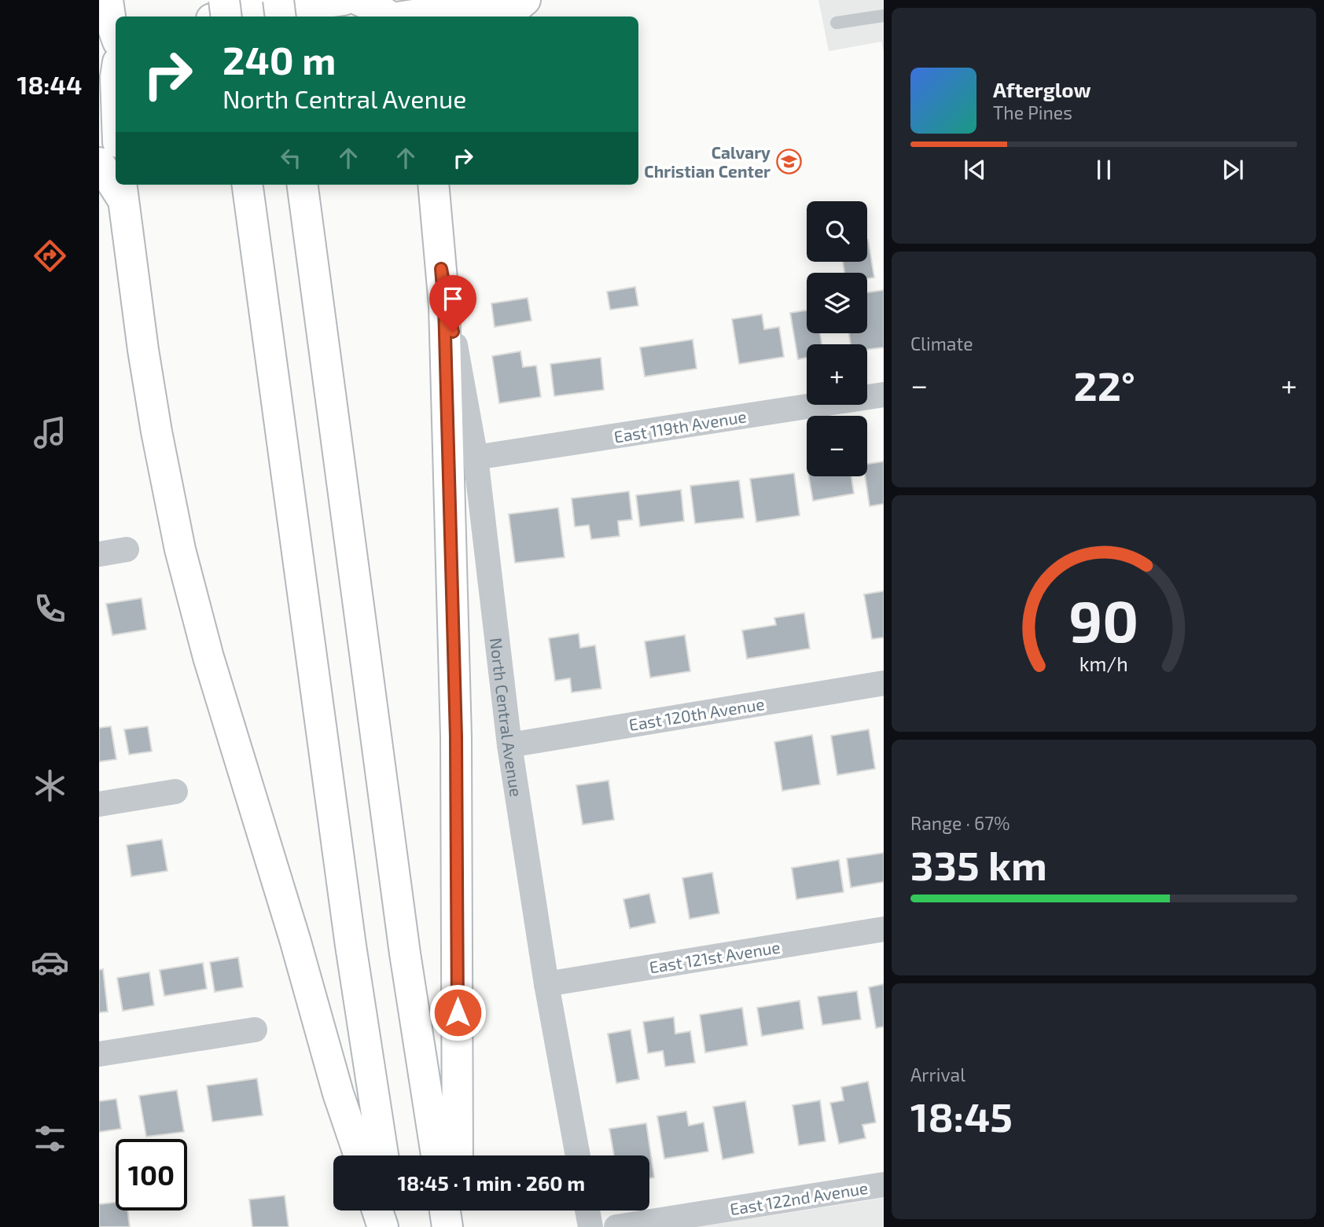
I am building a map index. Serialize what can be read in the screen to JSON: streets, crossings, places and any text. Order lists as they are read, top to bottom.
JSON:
{
  "streets": {
    "street": [
      "East 119th Avenue",
      "East 120th Avenue",
      "North Central Avenue",
      "East 121st Avenue",
      "East 122nd Avenue"
    ]
  },
  "crossings": [
    ["East 119th Avenue", "North Central Avenue"],
    ["East 120th Avenue", "North Central Avenue"],
    ["North Central Avenue", "East 121st Avenue"]
  ],
  "places": {
    "school or university": ["Calvary Christian Center"]
  },
  "page": {
    "tabs": "18:44",
    "turn": ["240 m", "North Central Avenue"],
    "song": ["Afterglow", "The Pines"],
    "map_buttons": ["+", "−"],
    "tile": [
      "Climate",
      ["Range · 67%", "335 km"],
      ["Arrival", "18:45"]
    ],
    "heat": ["−", "22°", "+"],
    "limit": "100",
    "trip": "18:45 · 1 min · 260 m",
    "gauge": ["90", "km/h"]
  }
}
